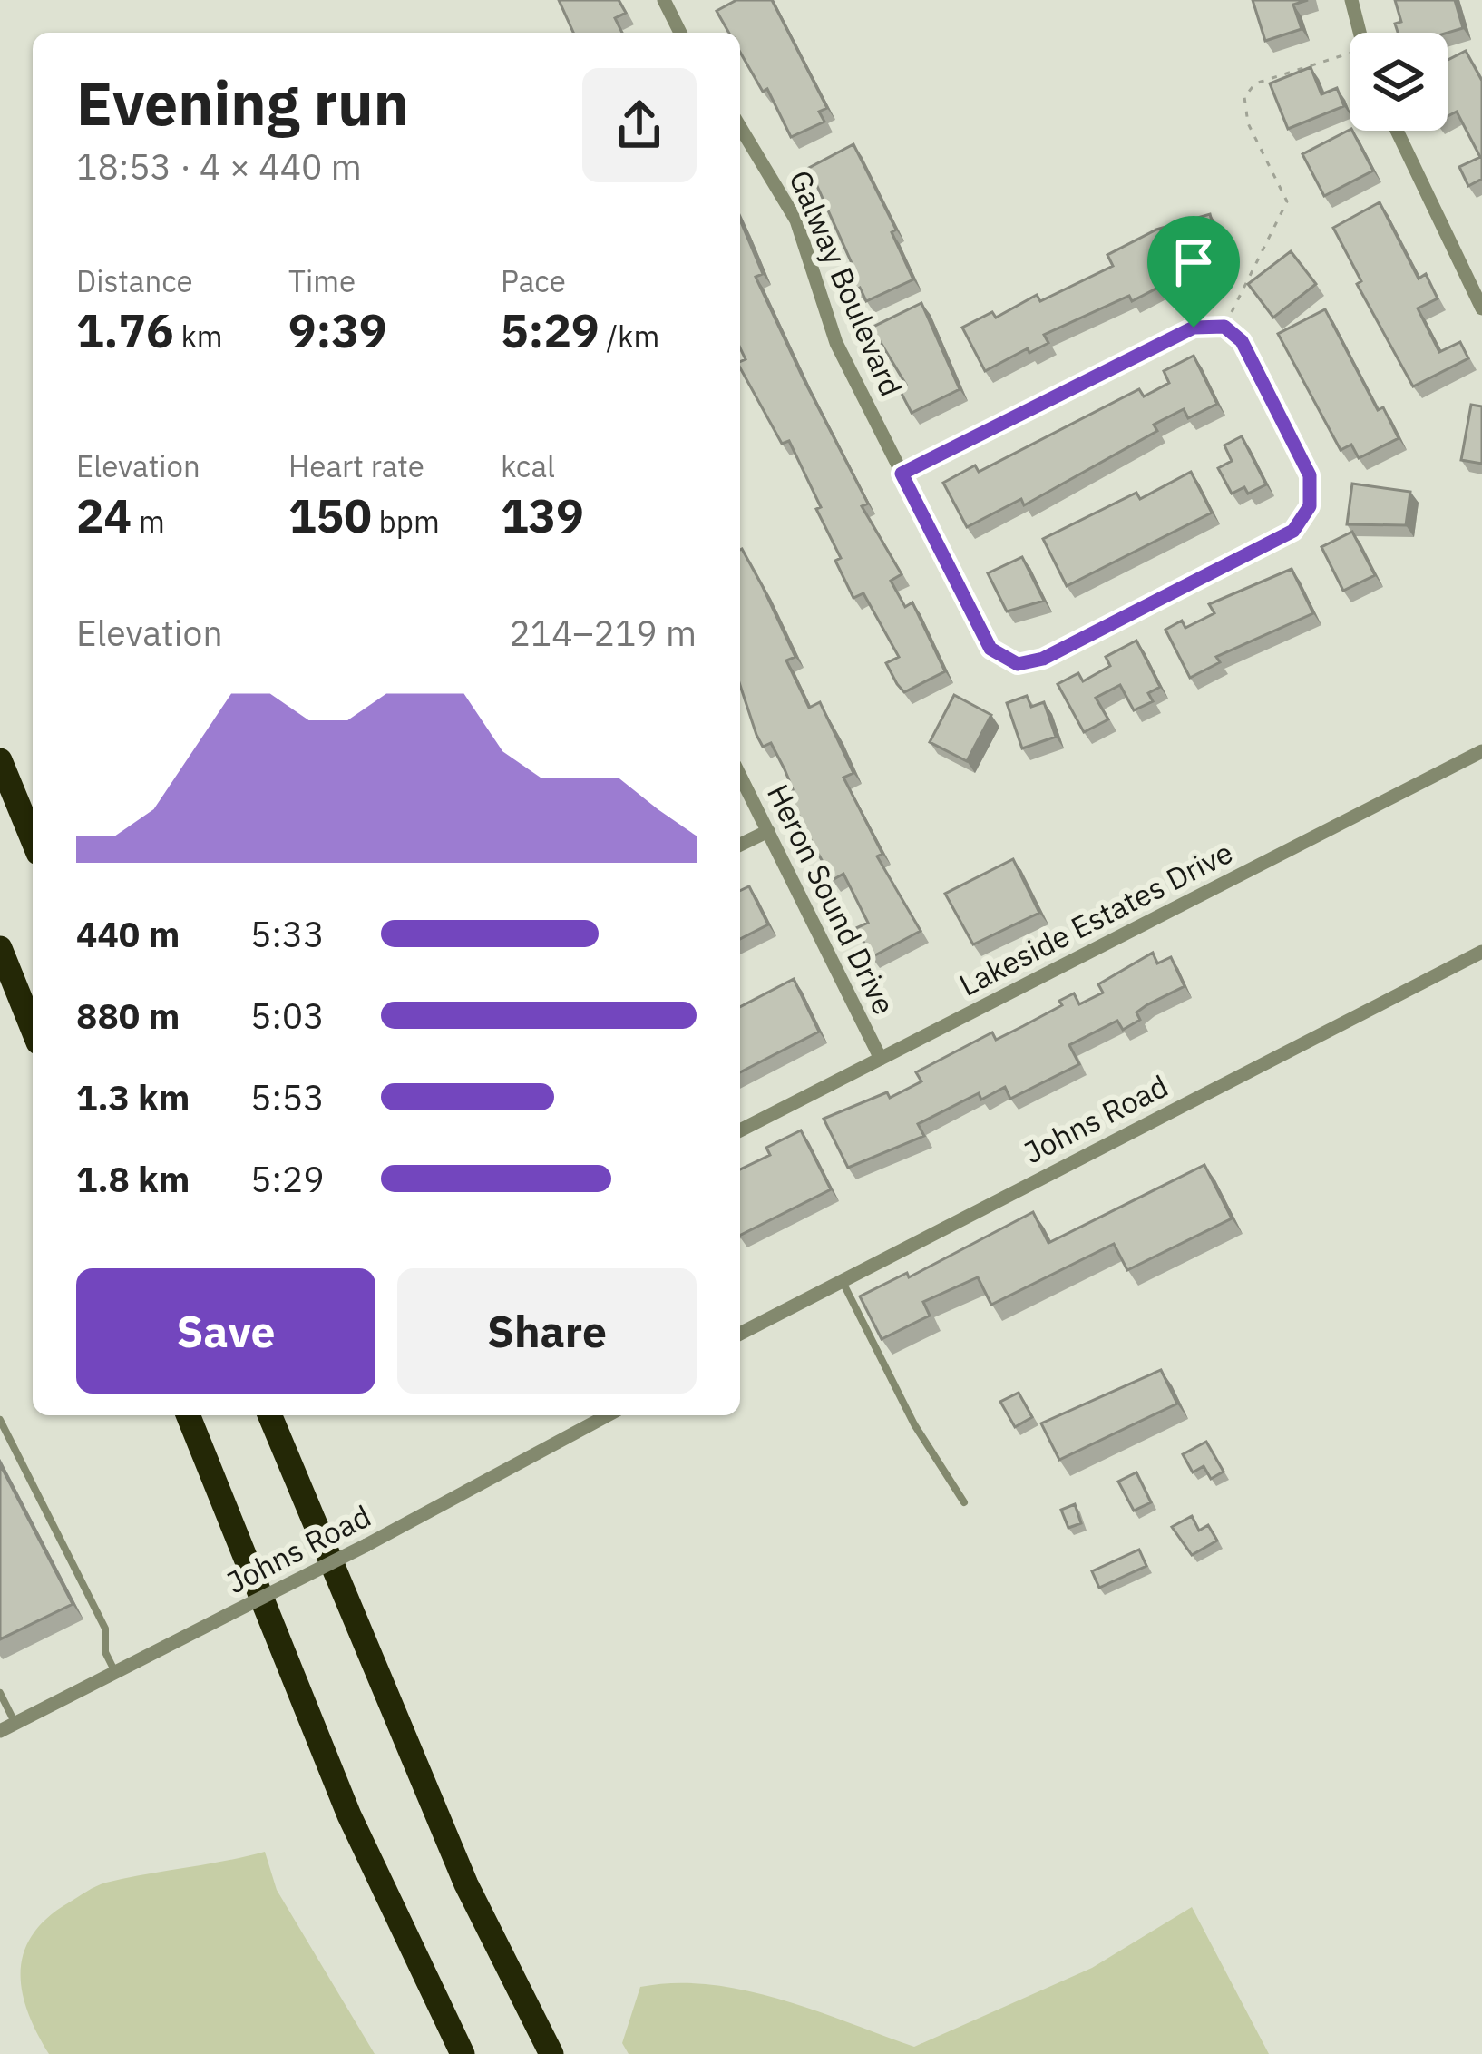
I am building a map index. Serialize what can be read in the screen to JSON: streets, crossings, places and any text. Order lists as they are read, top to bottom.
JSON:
{
  "streets": {
    "street": [
      "Galway Boulevard",
      "Heron Sound Drive",
      "Lakeside Estates Drive",
      "Johns Road"
    ]
  },
  "crossings": [
    ["Heron Sound Drive", "Lakeside Estates Drive"]
  ],
  "page": {
    "heading": ["Evening run", "18:53 · 4 × 440 m"],
    "stats": [
      ["Distance", "1.76 km"],
      ["Time", "9:39"],
      ["Pace", "5:29 /km"],
      ["Elevation", "24 m"],
      ["Heart rate", "150 bpm"],
      ["kcal", "139"]
    ],
    "chart": ["Elevation", "214–219 m"],
    "list": [
      {
        "name": "440 m",
        "note": "5:33"
      },
      {
        "name": "880 m",
        "note": "5:03"
      },
      {
        "name": "1.3 km",
        "note": "5:53"
      },
      {
        "name": "1.8 km",
        "note": "5:29"
      }
    ],
    "buttons": ["Save", "Share"]
  }
}
